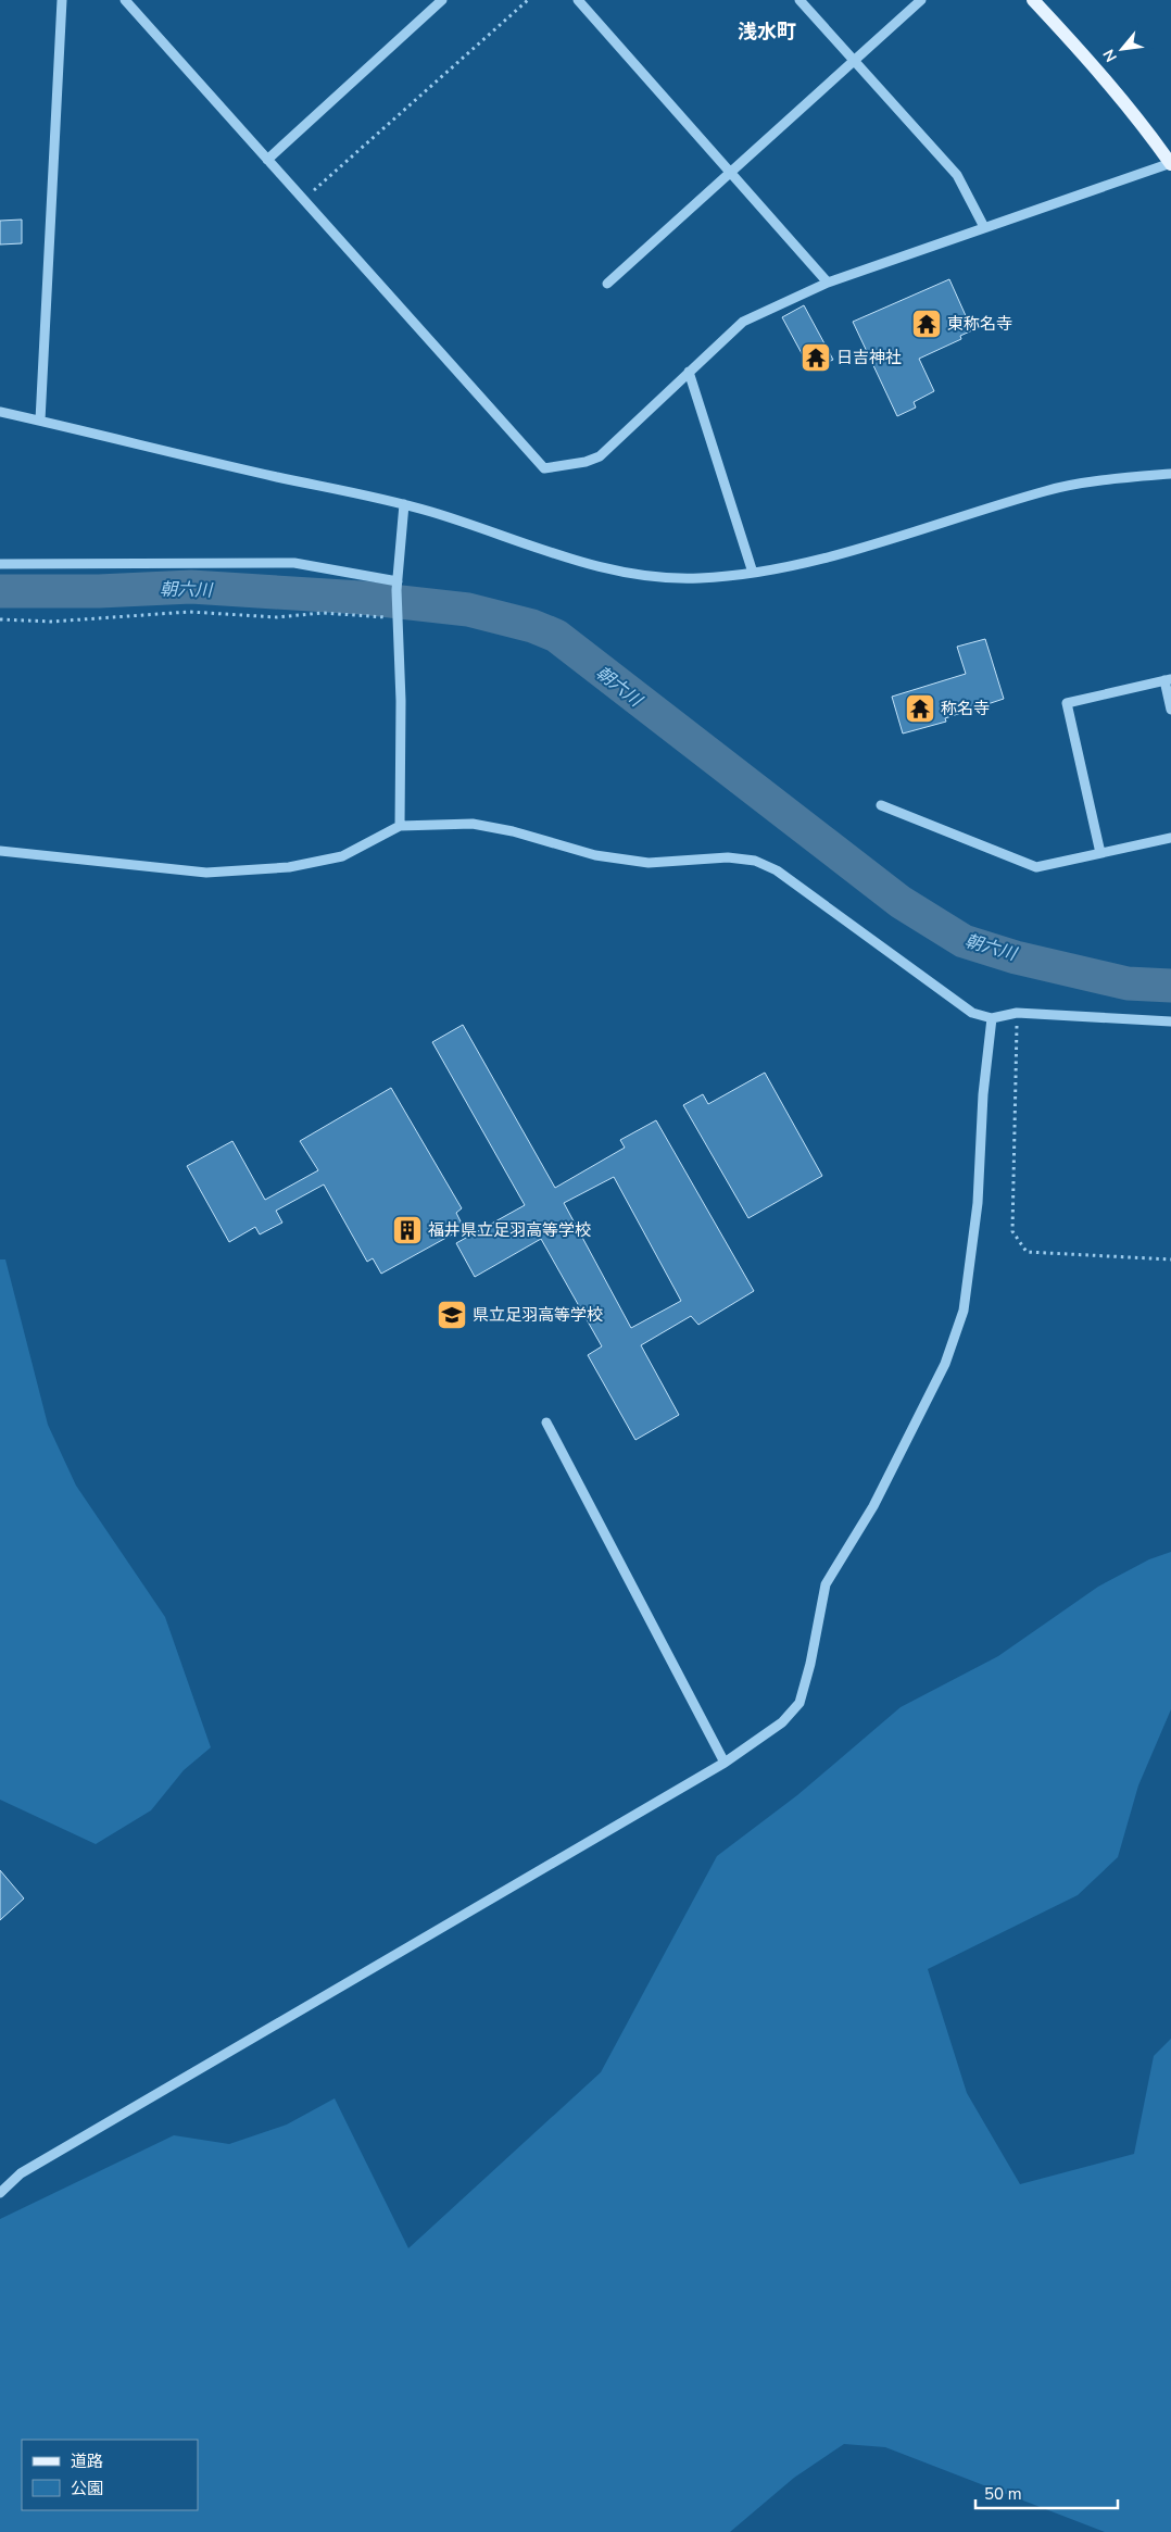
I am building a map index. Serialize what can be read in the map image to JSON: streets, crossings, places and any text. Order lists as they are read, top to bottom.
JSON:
{
  "districts": ["浅水町"],
  "water": ["朝六川"],
  "places": {
    "temple": ["東称名寺", "日吉神社", "称名寺"],
    "building": ["福井県立足羽高等学校"],
    "school or university": ["県立足羽高等学校"]
  },
  "legend": ["道路", "公園"],
  "scale_bar": "50 m",
  "north": "bottom left"
}
